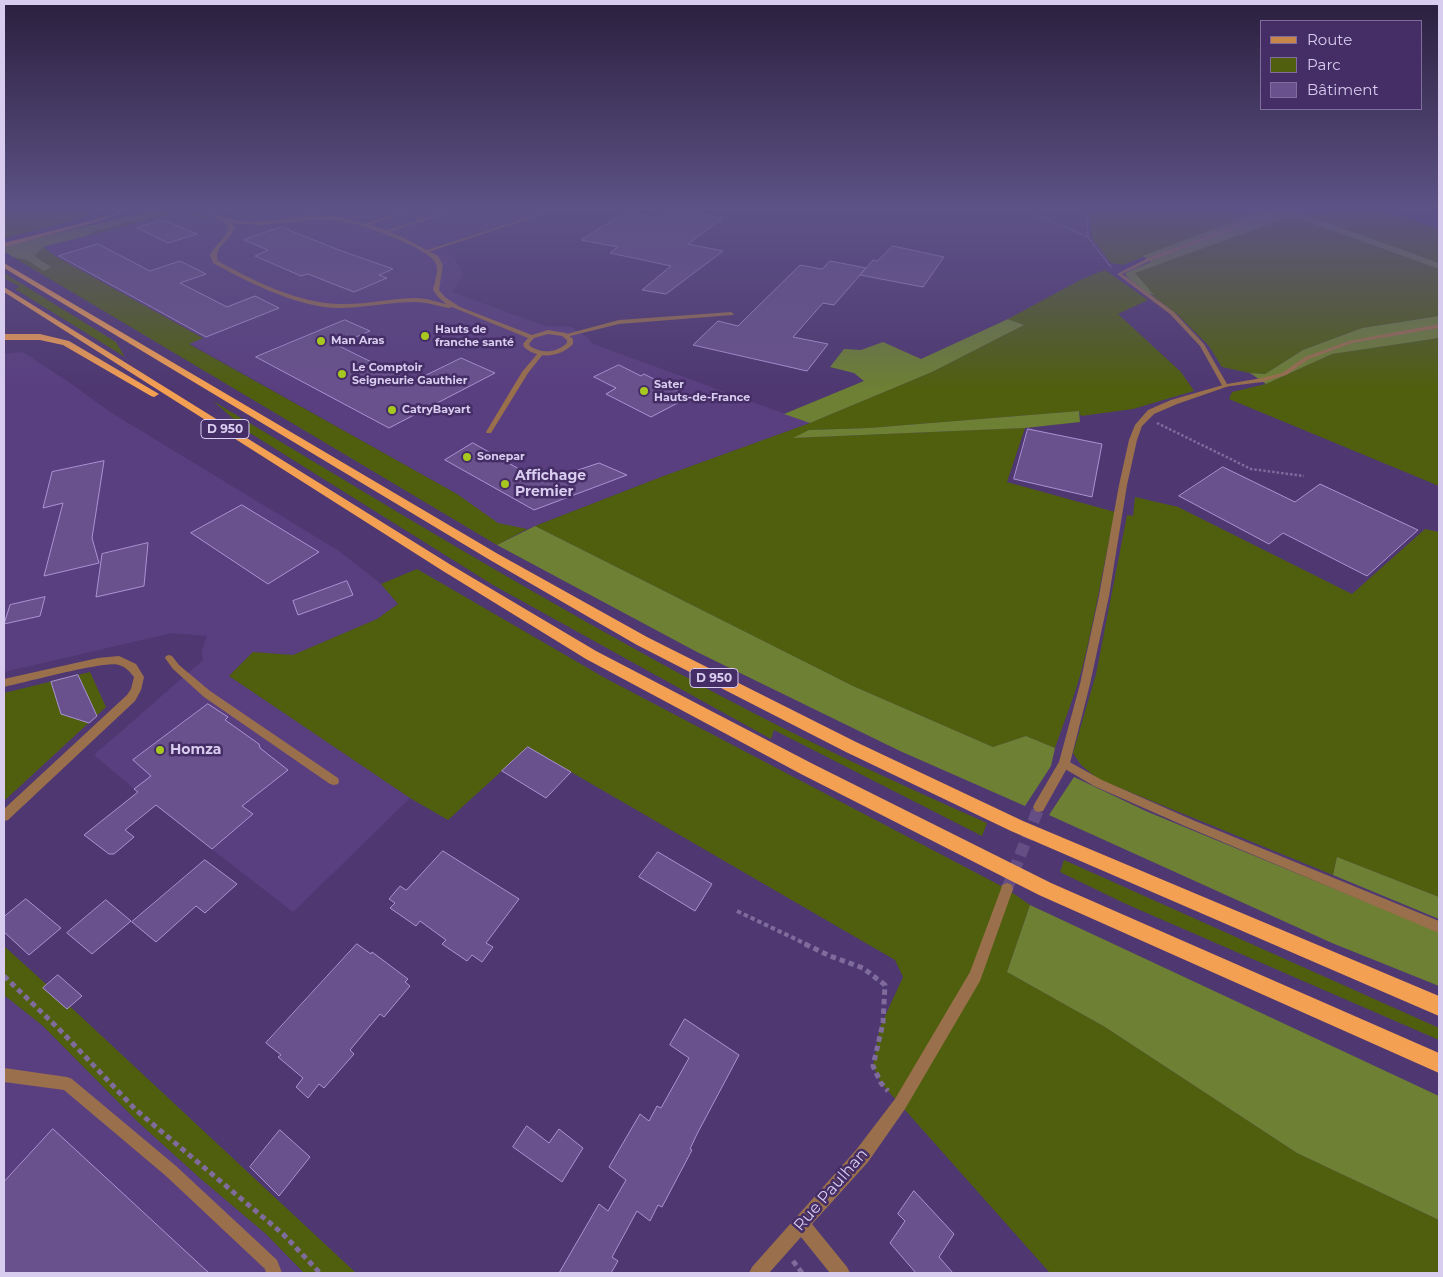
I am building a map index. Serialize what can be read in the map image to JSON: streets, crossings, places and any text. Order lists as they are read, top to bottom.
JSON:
{
  "streets": {
    "highway": ["D 950"],
    "street": ["Rue Paulhan"]
  },
  "places": [
    "Hauts de franche santé",
    "Man Aras",
    "Le Comptoir Seigneurie Gauthier",
    "Sater Hauts-de-France",
    "CatryBayart",
    "Sonepar",
    "Affichage Premier",
    "Homza"
  ],
  "legend": ["Route", "Parc", "Bâtiment"]
}
